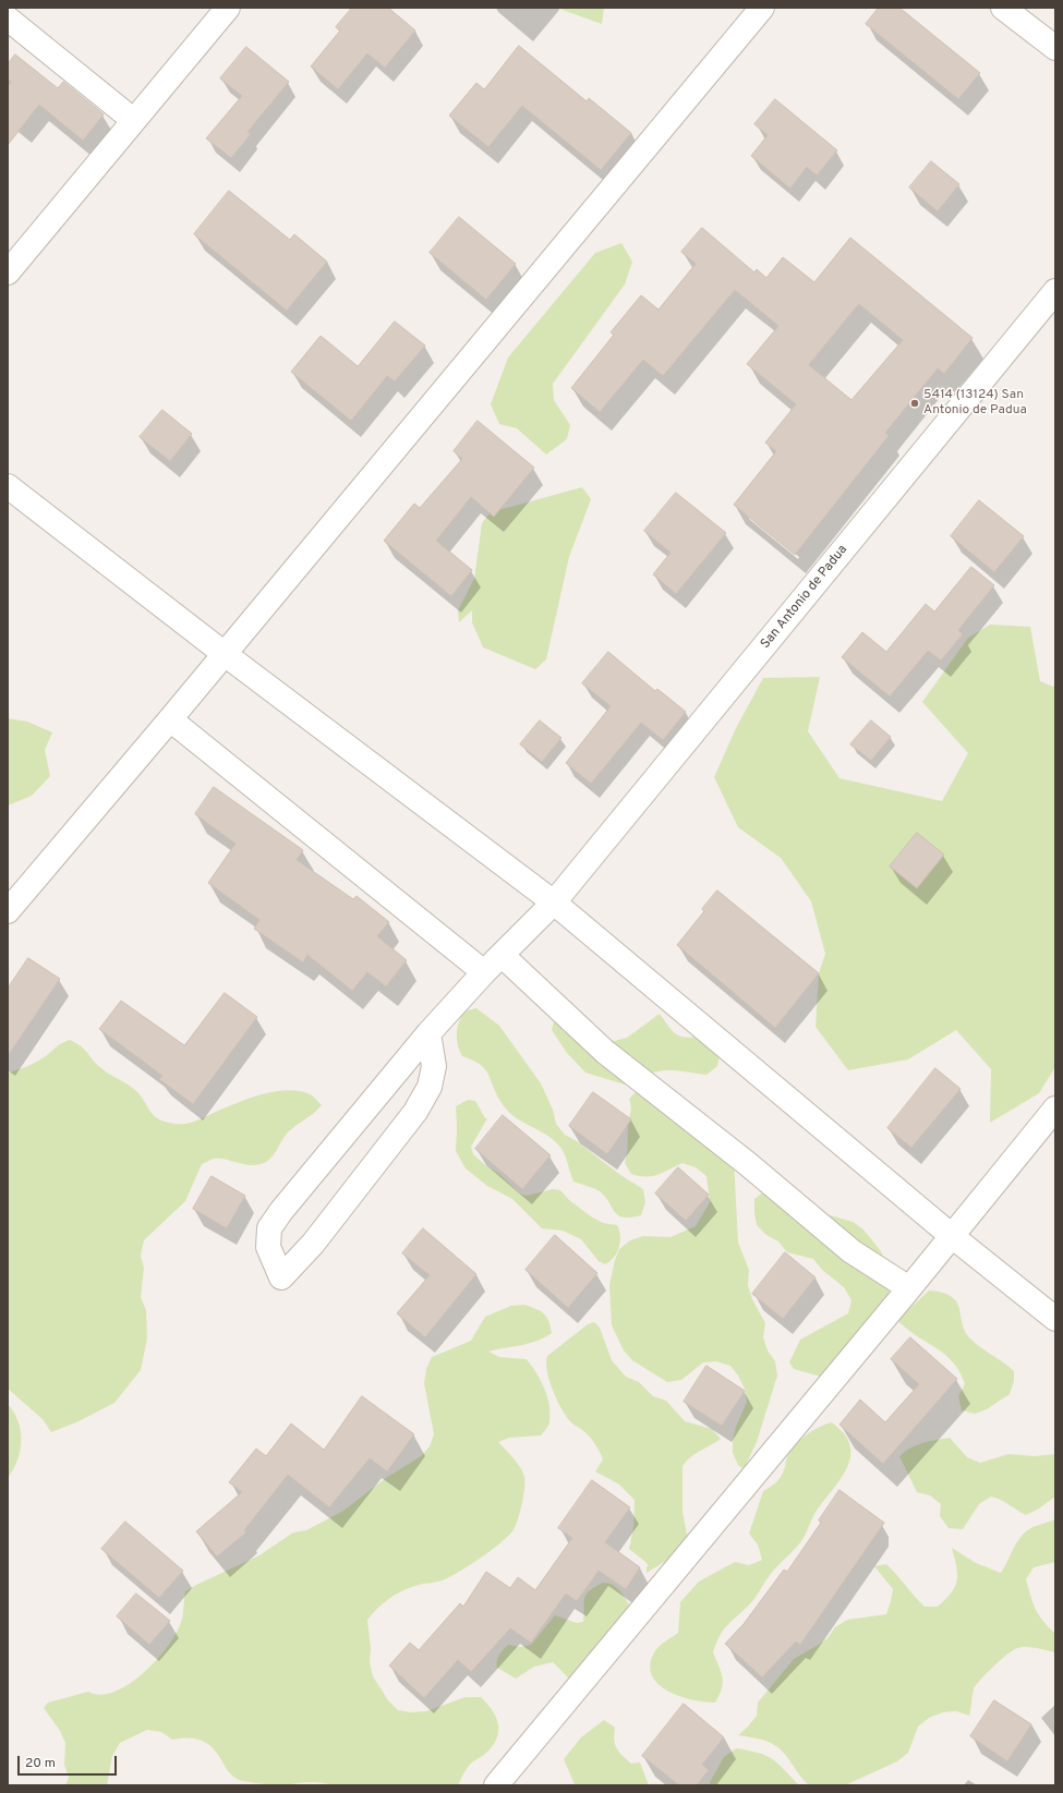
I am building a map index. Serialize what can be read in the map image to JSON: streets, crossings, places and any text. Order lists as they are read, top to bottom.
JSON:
{
  "streets": {
    "street": ["San Antonio de Padua"]
  },
  "places": ["5414 (13124) San Antonio de Padua"],
  "scale_bar": "20 m"
}
